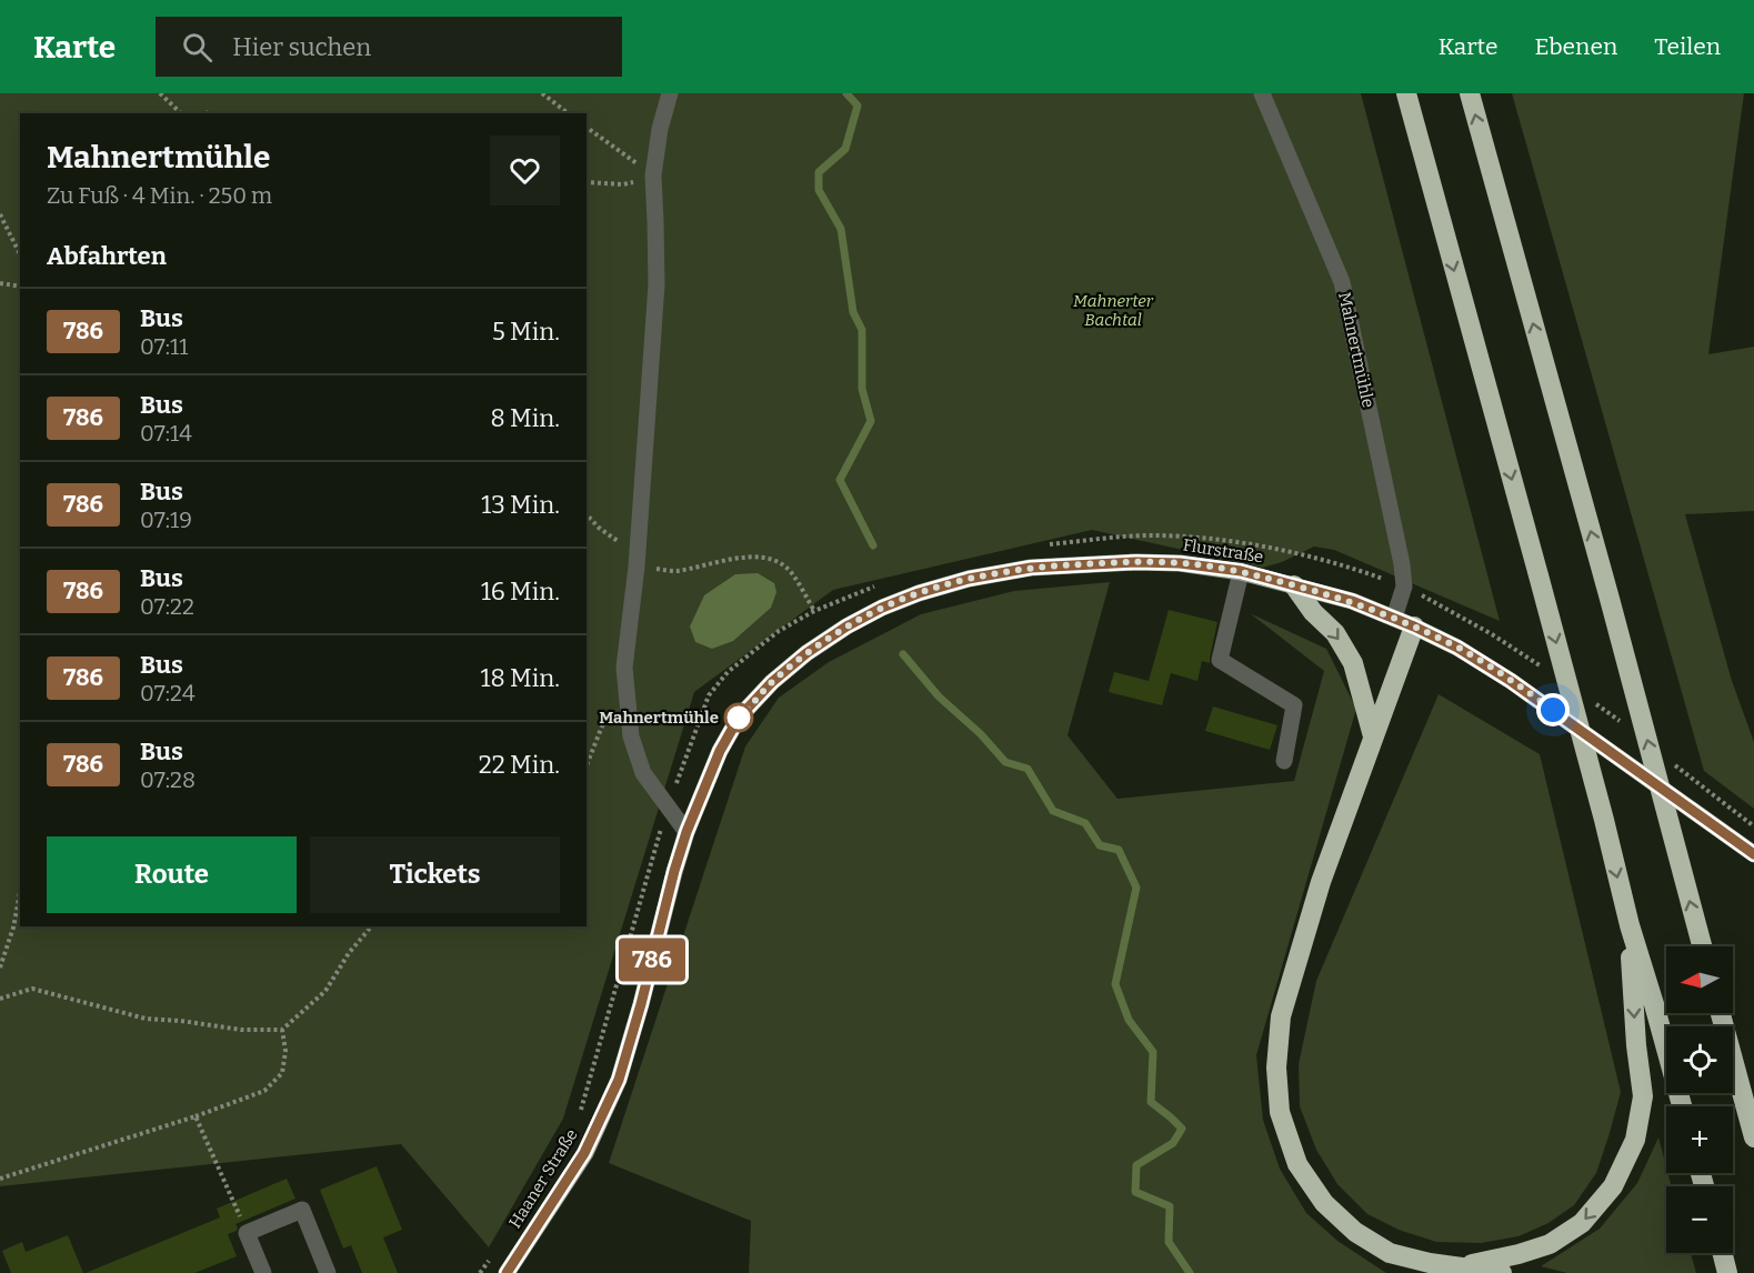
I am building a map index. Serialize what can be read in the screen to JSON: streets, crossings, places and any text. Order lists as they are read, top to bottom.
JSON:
{
  "streets": {
    "main road": ["Flurstraße", "Haaner Straße"],
    "street": ["Mahnertmühle"]
  },
  "crossings": [
    ["Mahnertmühle", "Flurstraße"],
    ["Flurstraße", "Haaner Straße"]
  ],
  "parks": ["Mahnerter Bachtal"],
  "places": ["Mahnertmühle"],
  "lines": ["bus line 786"],
  "north": "left",
  "page": {
    "header": "Karte",
    "search": "Hier suchen",
    "nav": ["Karte", "Ebenen", "Teilen"],
    "on_map": "786",
    "heading": [
      ["Mahnertmühle", "Zu Fuß · 4 Min. · 250 m"],
      "Abfahrten"
    ],
    "list": [
      {
        "mark": "786",
        "name": "Bus",
        "note": "07:11",
        "value": "5 Min."
      },
      {
        "mark": "786",
        "name": "Bus",
        "note": "07:14",
        "value": "8 Min."
      },
      {
        "mark": "786",
        "name": "Bus",
        "note": "07:19",
        "value": "13 Min."
      },
      {
        "mark": "786",
        "name": "Bus",
        "note": "07:22",
        "value": "16 Min."
      },
      {
        "mark": "786",
        "name": "Bus",
        "note": "07:24",
        "value": "18 Min."
      },
      {
        "mark": "786",
        "name": "Bus",
        "note": "07:28",
        "value": "22 Min."
      }
    ],
    "buttons": ["Route", "Tickets"],
    "map_buttons": ["+", "−"]
  }
}
